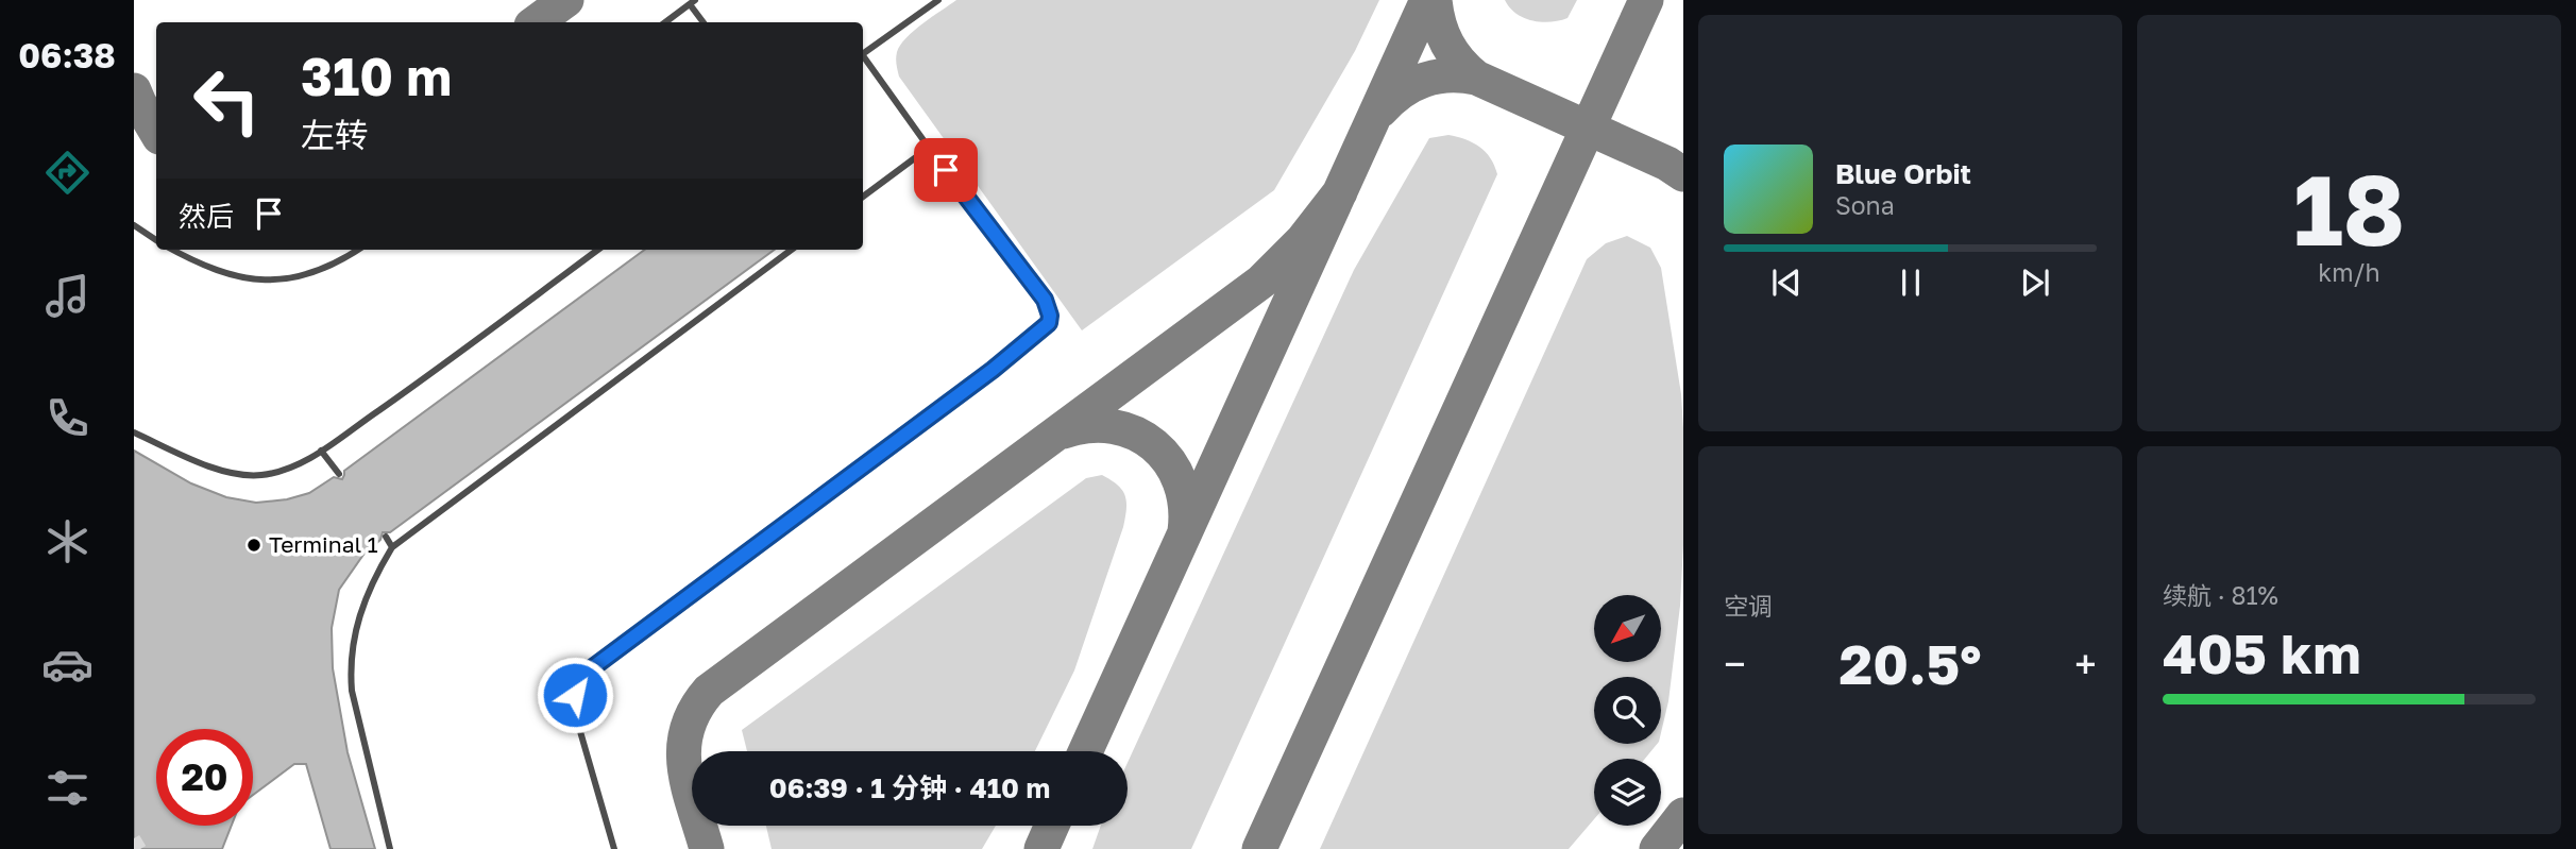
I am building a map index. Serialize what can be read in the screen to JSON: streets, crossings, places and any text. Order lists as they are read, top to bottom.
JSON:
{
  "places": ["Terminal 1"],
  "north": "bottom left",
  "page": {
    "tabs": "06:38",
    "tile": [
      ["18", "km/h"],
      "空调",
      ["续航 · 81%", "405 km"]
    ],
    "turn": ["310 m", "左转"],
    "song": ["Blue Orbit", "Sona"],
    "then": "然后",
    "heat": ["−", "20.5°", "+"],
    "limit": "20",
    "trip": "06:39 · 1 分钟 · 410 m"
  }
}
